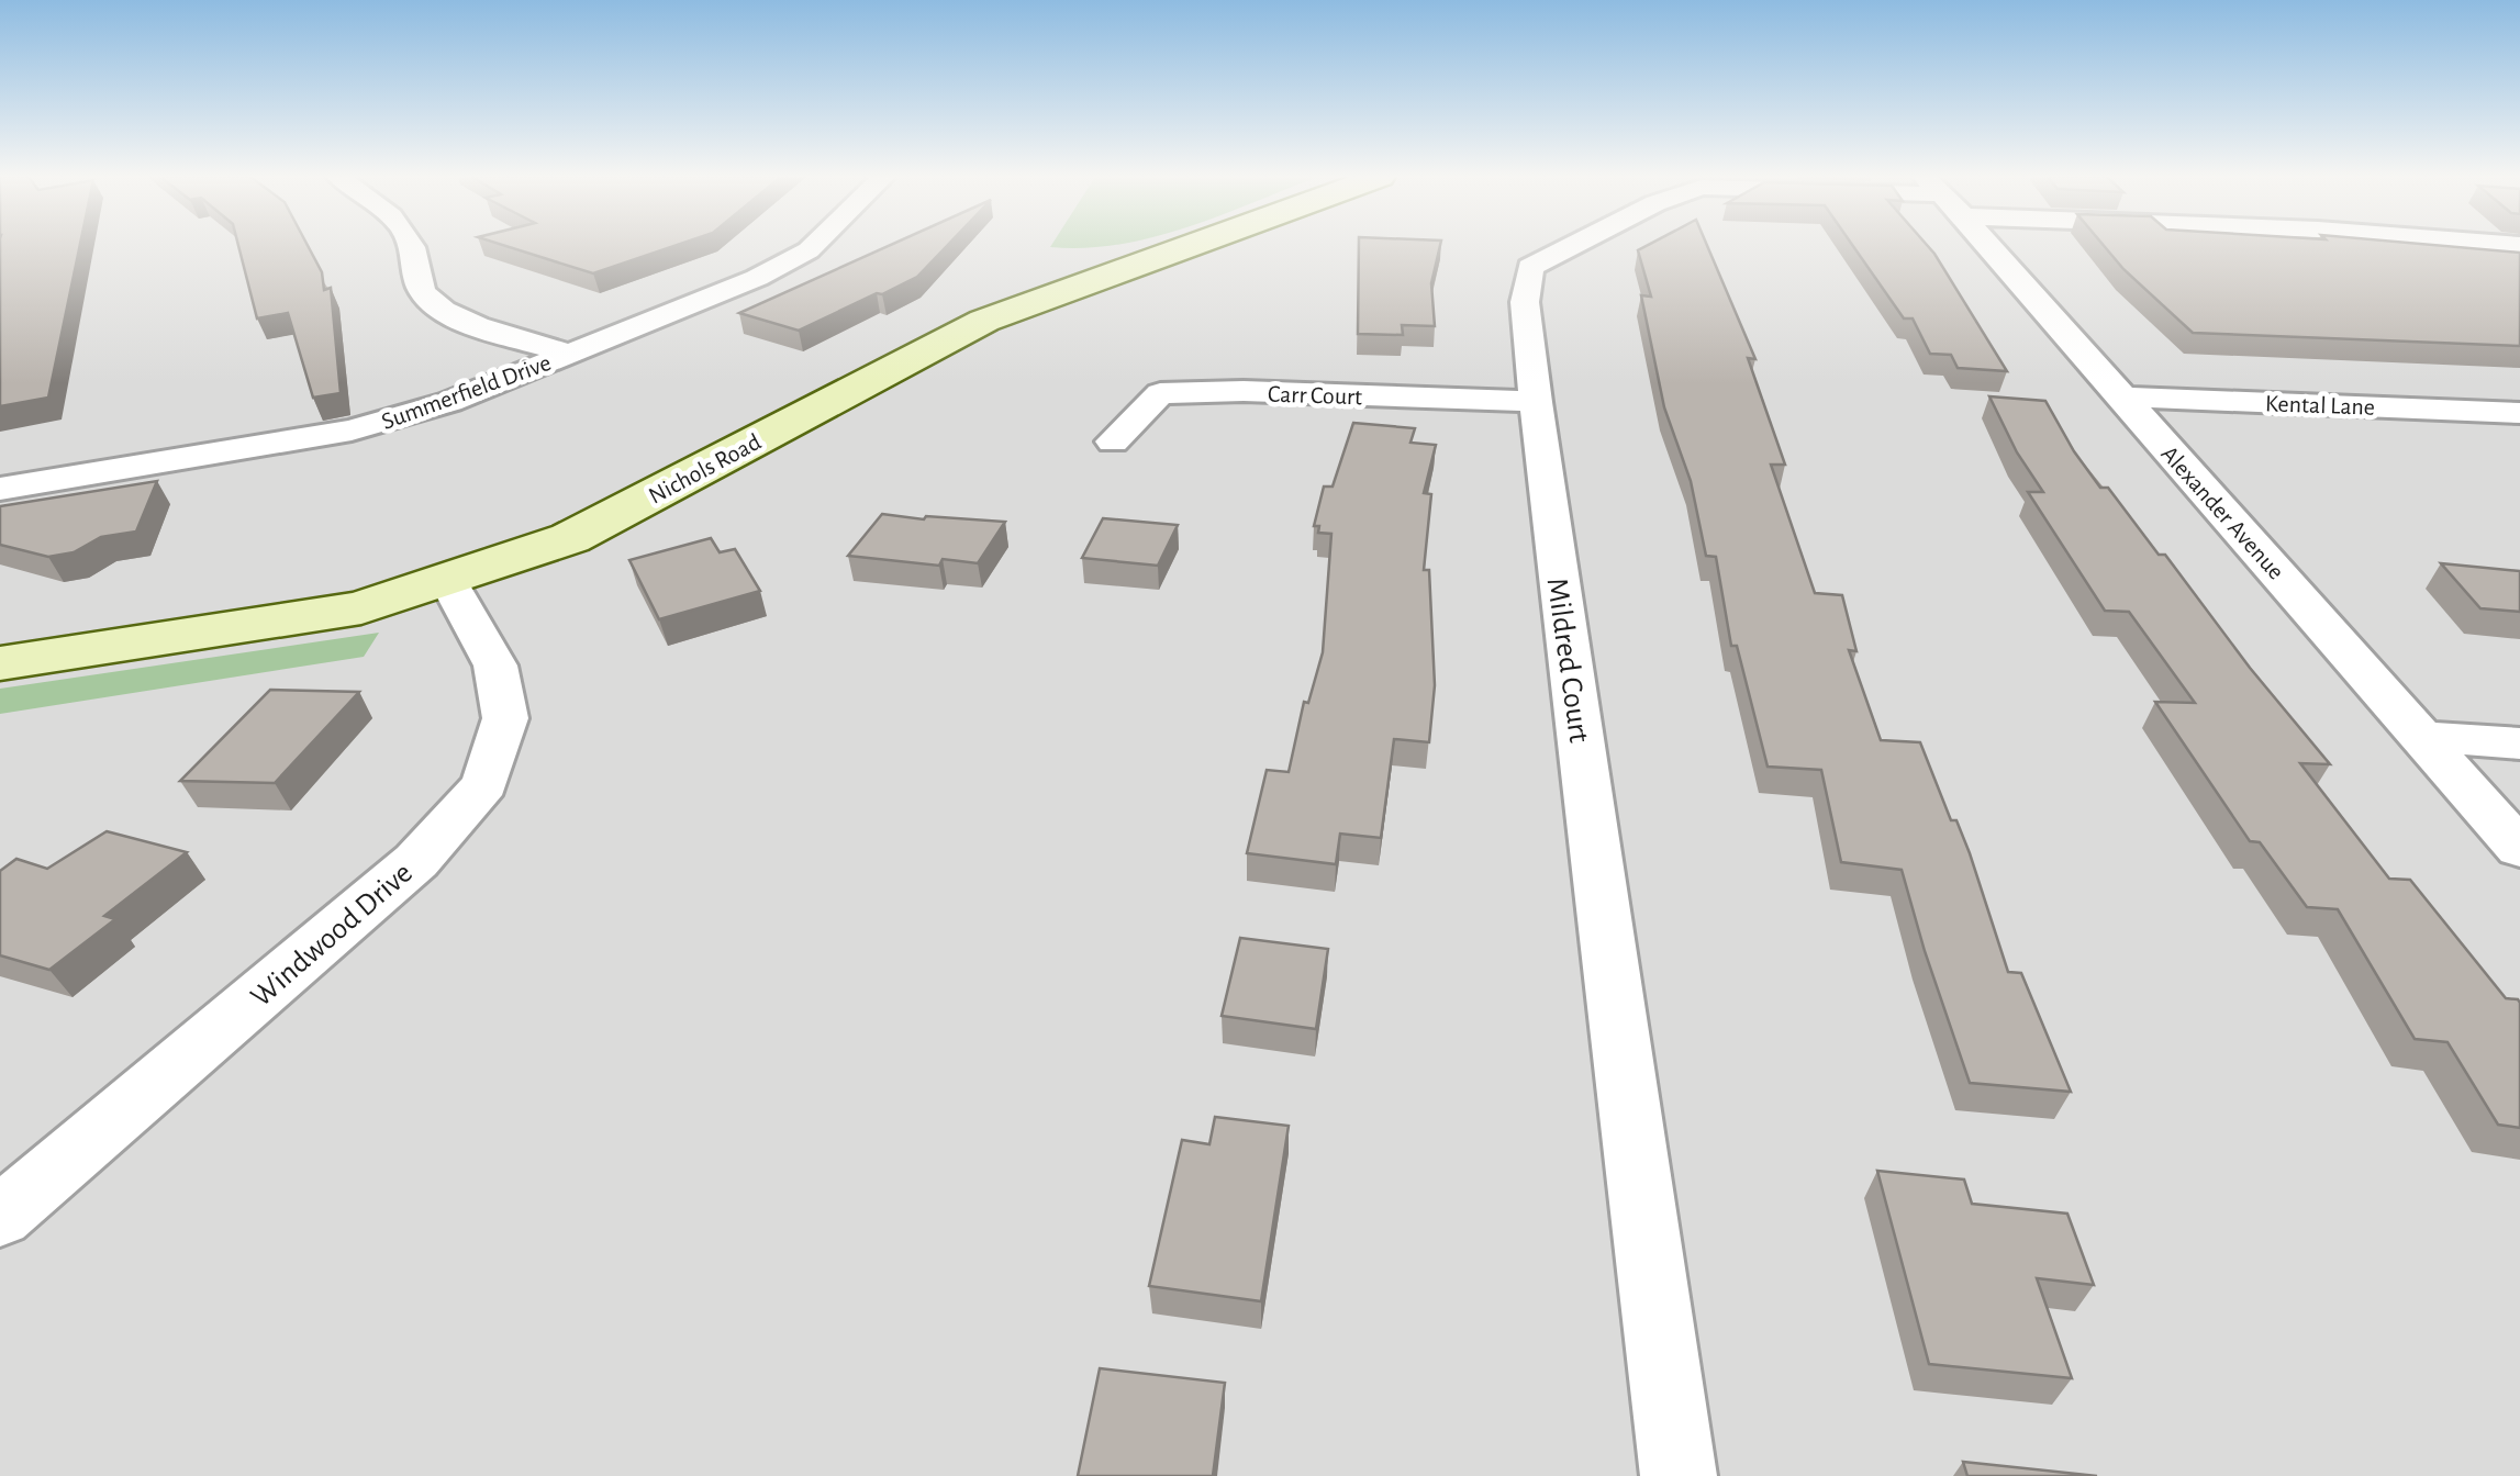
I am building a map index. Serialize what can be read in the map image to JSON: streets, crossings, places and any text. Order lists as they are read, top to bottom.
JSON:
{
  "streets": {
    "street": [
      "Summerfield Drive",
      "Carr Court",
      "Kental Lane",
      "Nichols Road",
      "Alexander Avenue",
      "Mildred Court",
      "Windwood Drive"
    ]
  },
  "crossings": [
    ["Carr Court", "Mildred Court"],
    ["Kental Lane", "Alexander Avenue"],
    ["Nichols Road", "Windwood Drive"]
  ]
}
